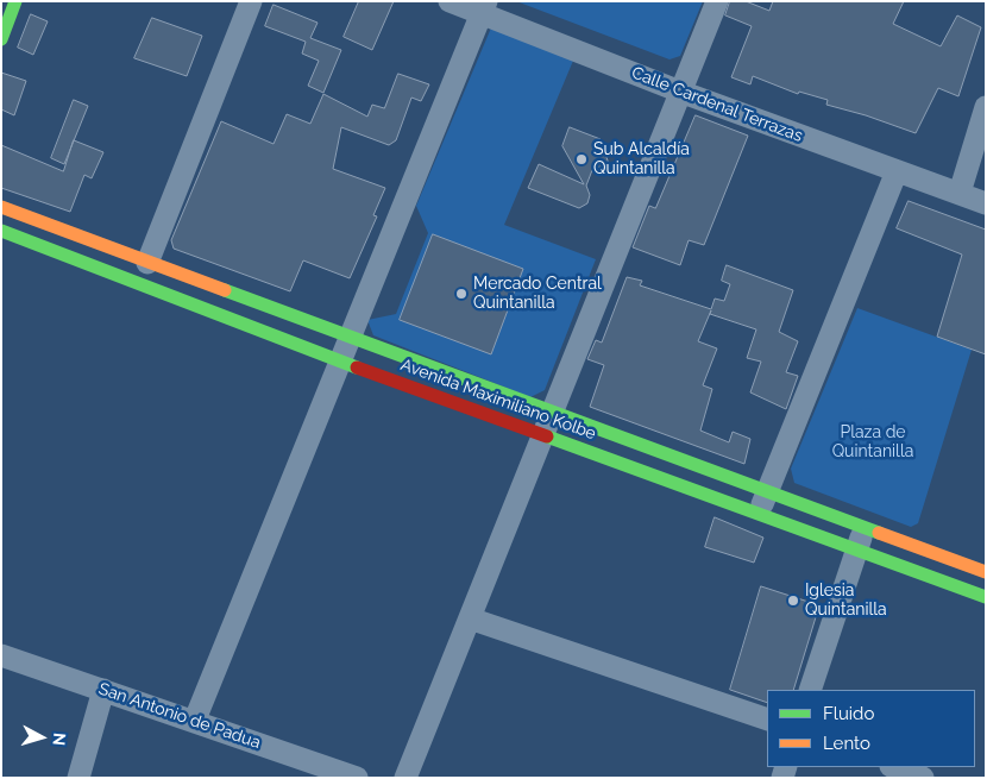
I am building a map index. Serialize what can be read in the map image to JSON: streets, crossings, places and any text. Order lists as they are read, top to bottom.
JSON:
{
  "streets": {
    "main road": ["Avenida Maximiliano Kolbe"],
    "street": ["Calle Cardenal Terrazas", "San Antonio de Padua"]
  },
  "parks": ["Plaza de Quintanilla"],
  "places": ["Sub Alcaldía Quintanilla", "Mercado Central Quintanilla", "Iglesia Quintanilla"],
  "legend": ["Fluido", "Lento"],
  "north": "right"
}
